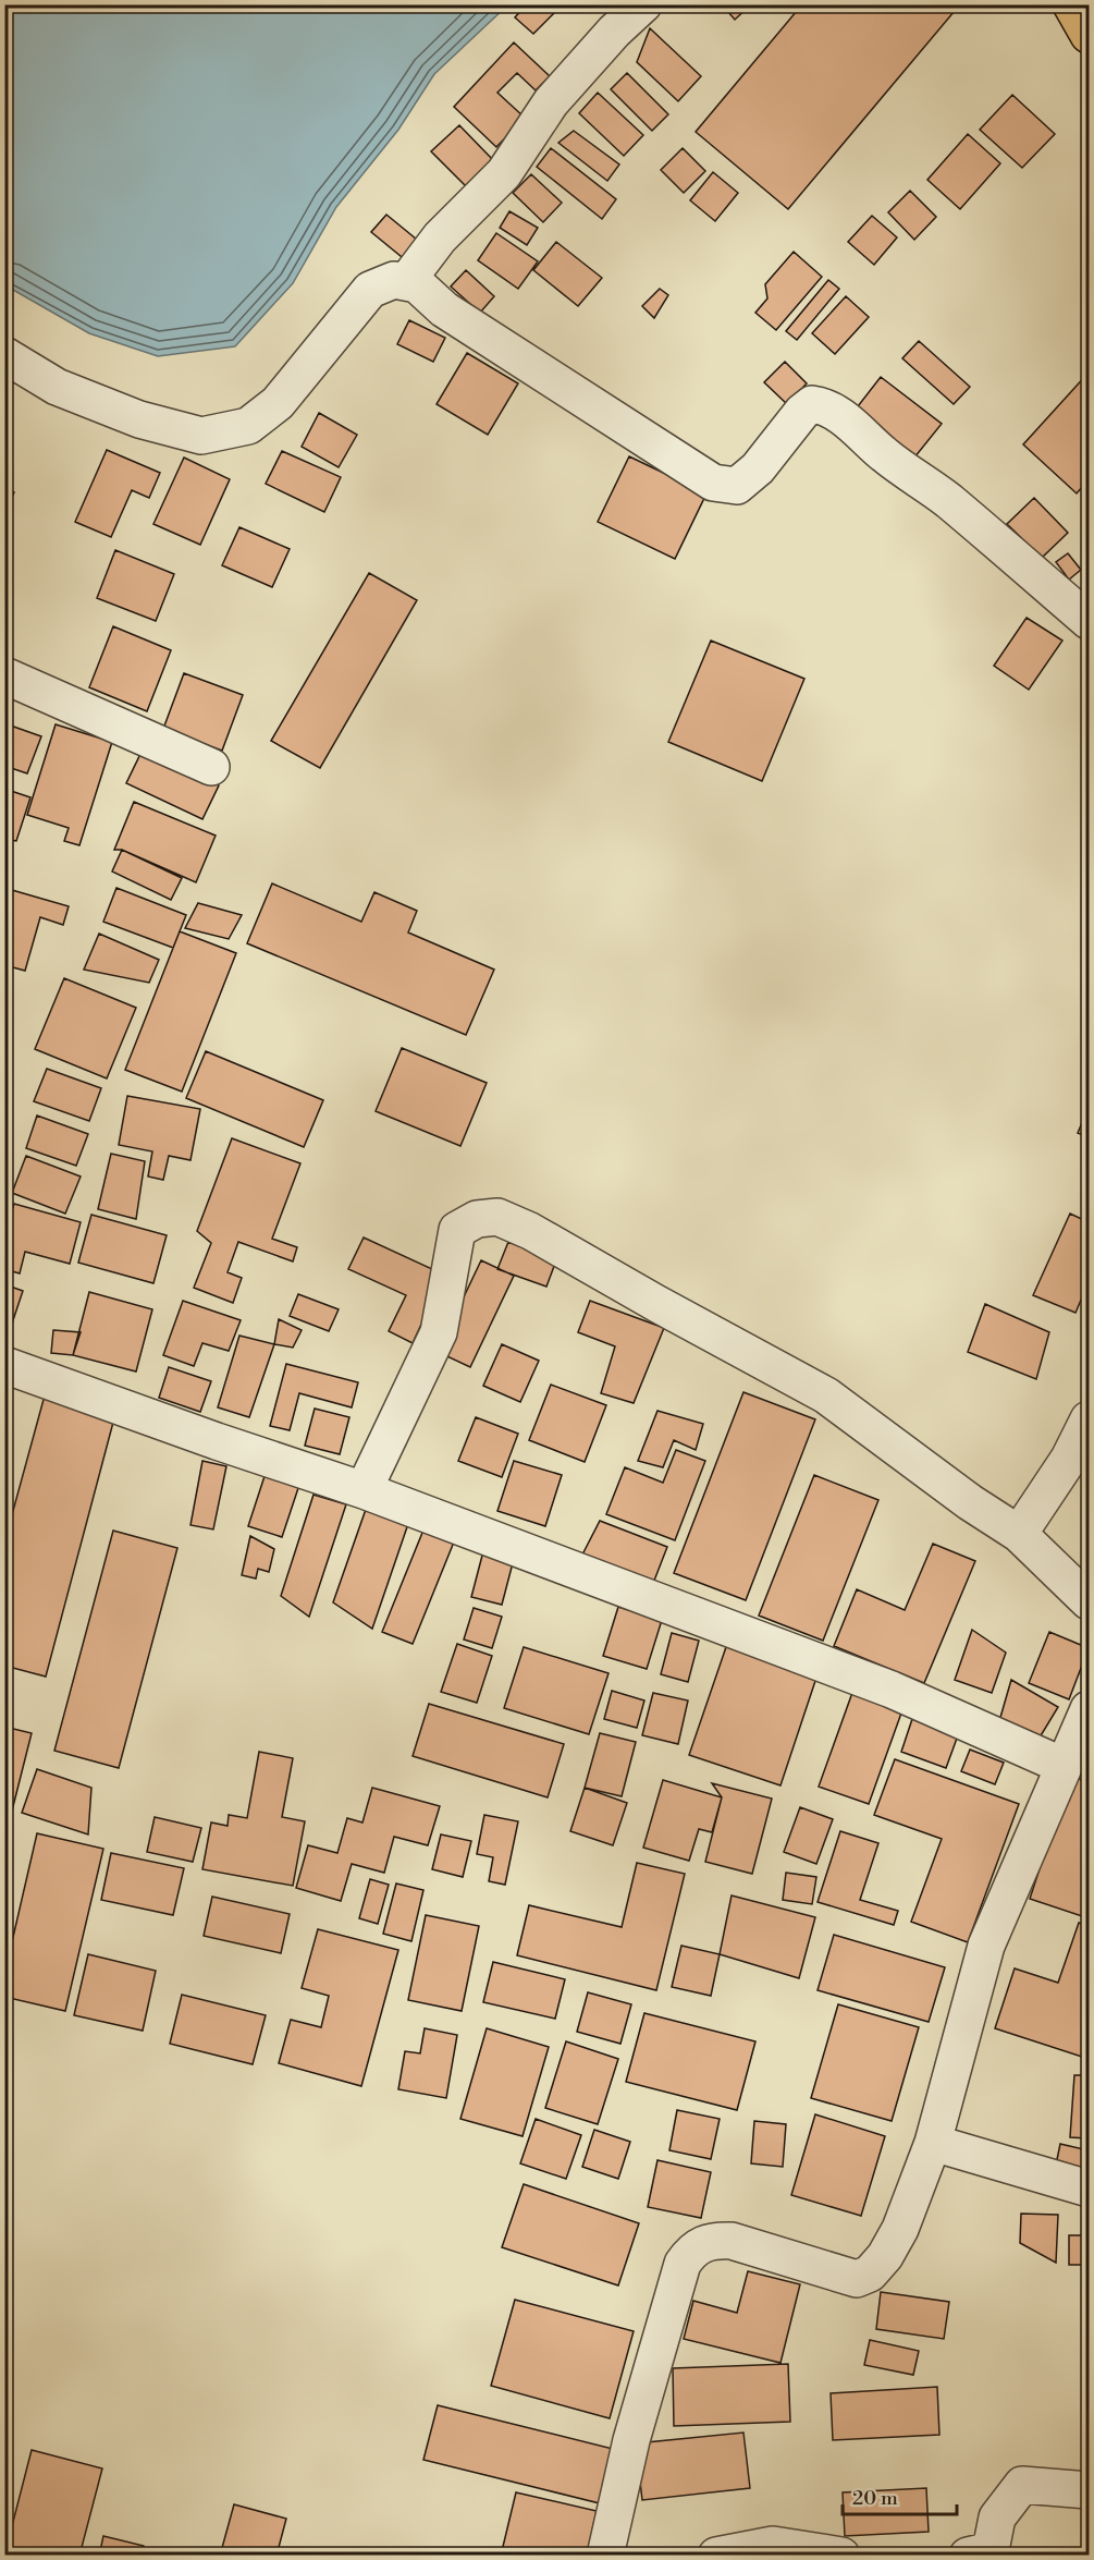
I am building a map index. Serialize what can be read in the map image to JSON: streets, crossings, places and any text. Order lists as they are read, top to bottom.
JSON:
{
  "scale_bar": "20 m"
}
